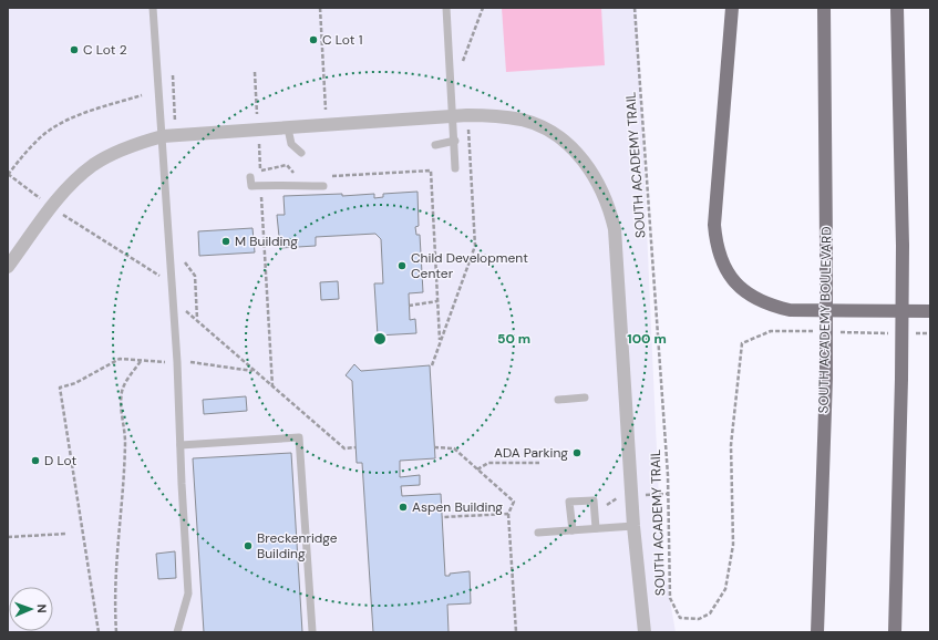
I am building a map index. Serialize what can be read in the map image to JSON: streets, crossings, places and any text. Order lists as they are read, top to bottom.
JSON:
{
  "streets": {
    "highway": ["SOUTH ACADEMY BOULEVARD"],
    "path": ["SOUTH ACADEMY TRAIL"]
  },
  "places": [
    "C Lot 1",
    "C Lot 2",
    "M Building",
    "Child Development Center",
    "ADA Parking",
    "D Lot",
    "Aspen Building",
    "Breckenridge Building"
  ],
  "north": "right",
  "rings": ["50 m", "100 m"]
}
